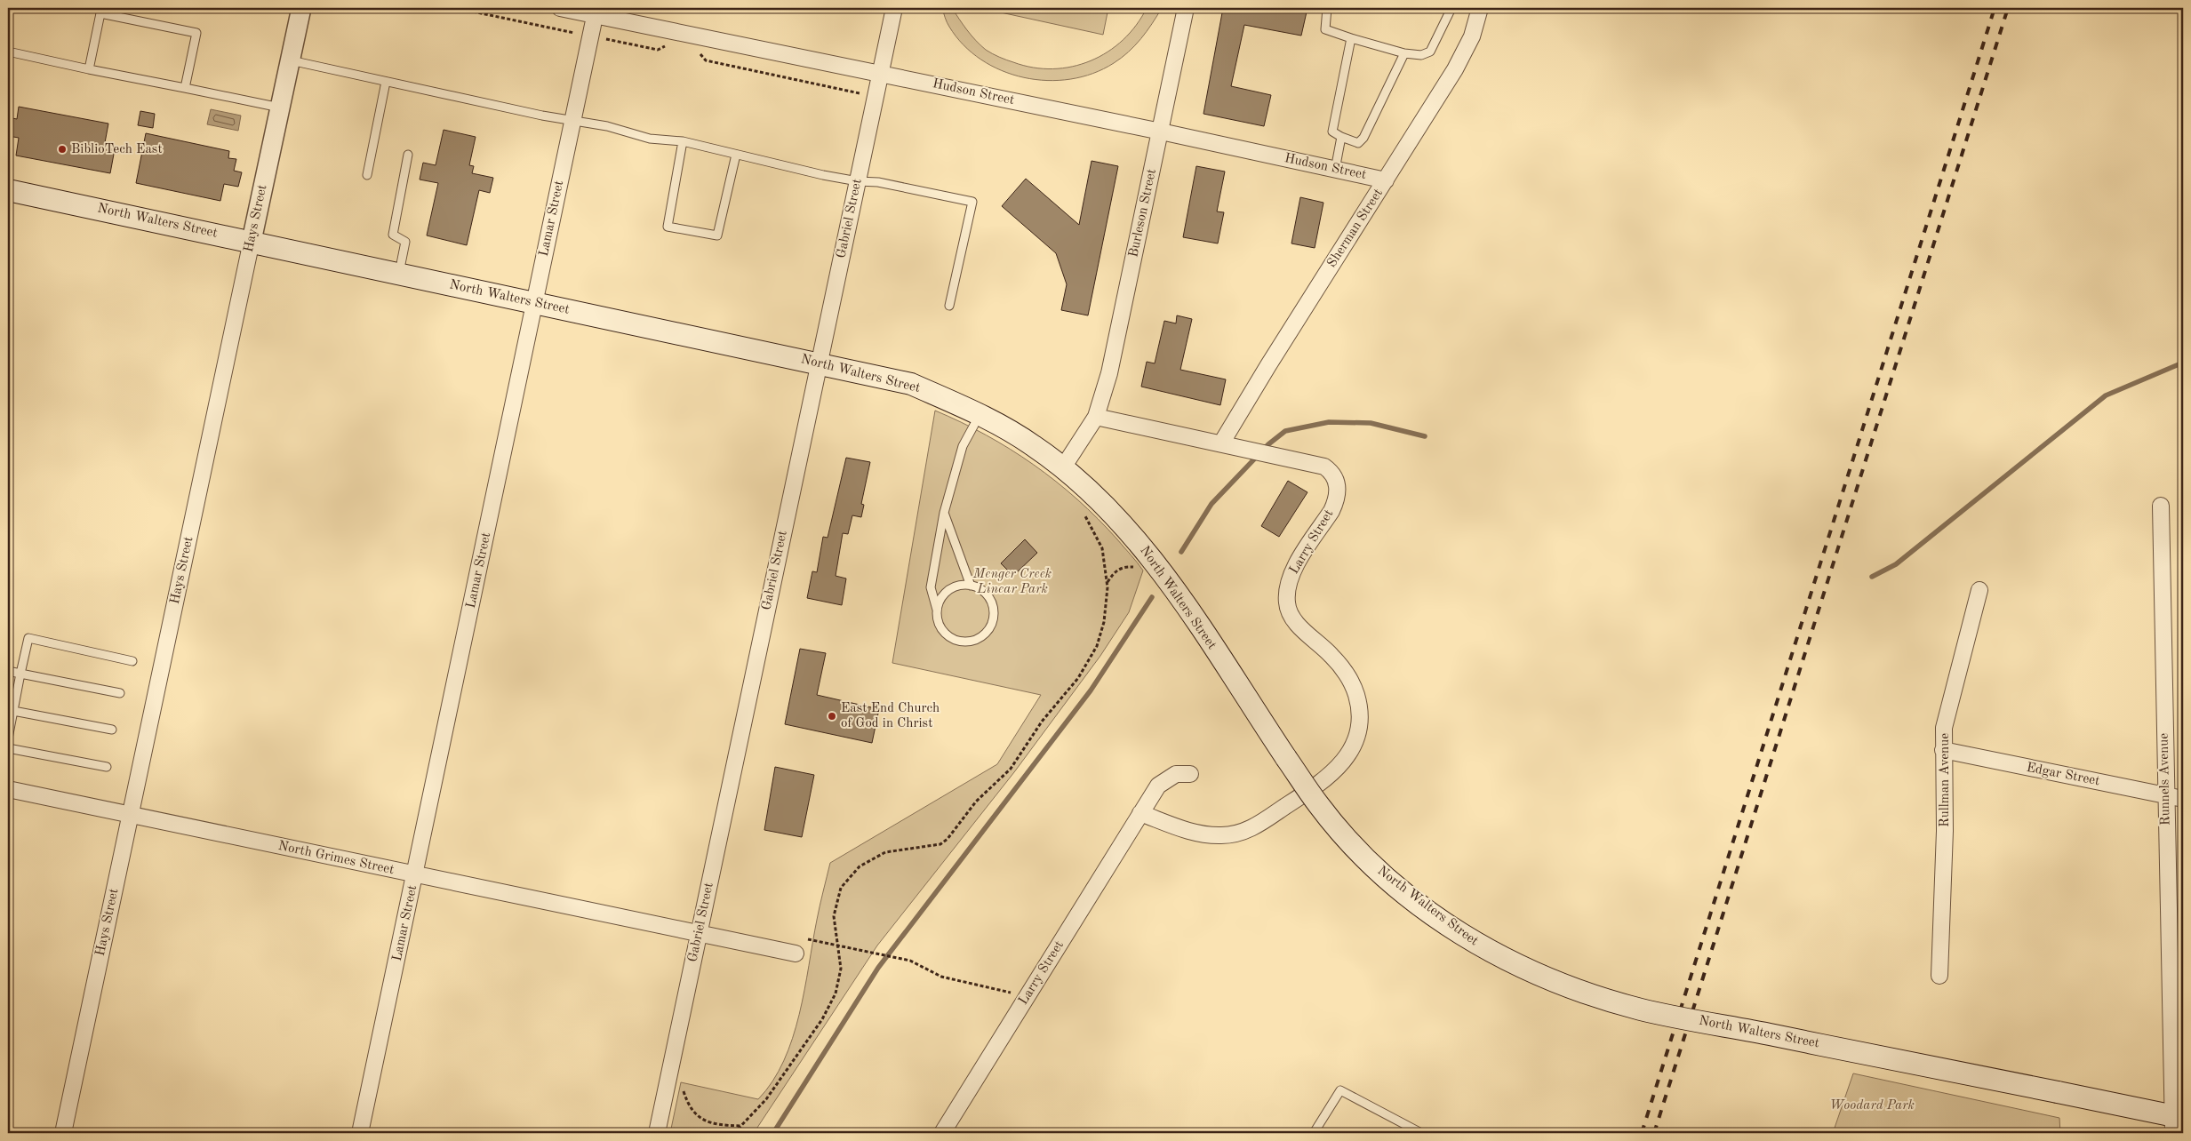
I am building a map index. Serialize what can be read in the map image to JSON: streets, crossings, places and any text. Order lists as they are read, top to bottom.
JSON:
{
  "streets": {
    "main road": ["North Walters Street"],
    "street": [
      "Hudson Street",
      "Burleson Street",
      "Hays Street",
      "Lamar Street",
      "Gabriel Street",
      "Sherman Street",
      "Larry Street",
      "Edgar Street",
      "Runnels Avenue",
      "Rullman Avenue",
      "North Grimes Street"
    ]
  },
  "crossings": [
    ["Hudson Street", "Burleson Street"],
    ["Hudson Street", "Lamar Street"],
    ["Hudson Street", "Gabriel Street"],
    ["Hudson Street", "Sherman Street"],
    ["Burleson Street", "North Walters Street"],
    ["Hays Street", "North Walters Street"],
    ["Hays Street", "North Grimes Street"],
    ["Lamar Street", "North Walters Street"],
    ["Lamar Street", "North Grimes Street"],
    ["Gabriel Street", "North Walters Street"],
    ["Gabriel Street", "North Grimes Street"],
    ["North Walters Street", "Runnels Avenue"],
    ["Sherman Street", "Larry Street"],
    ["Edgar Street", "Runnels Avenue"],
    ["Edgar Street", "Rullman Avenue"]
  ],
  "parks": ["Menger Creek Linear Park", "Woodard Park"],
  "places": ["BiblioTech East", "East End Church of God in Christ"]
}
